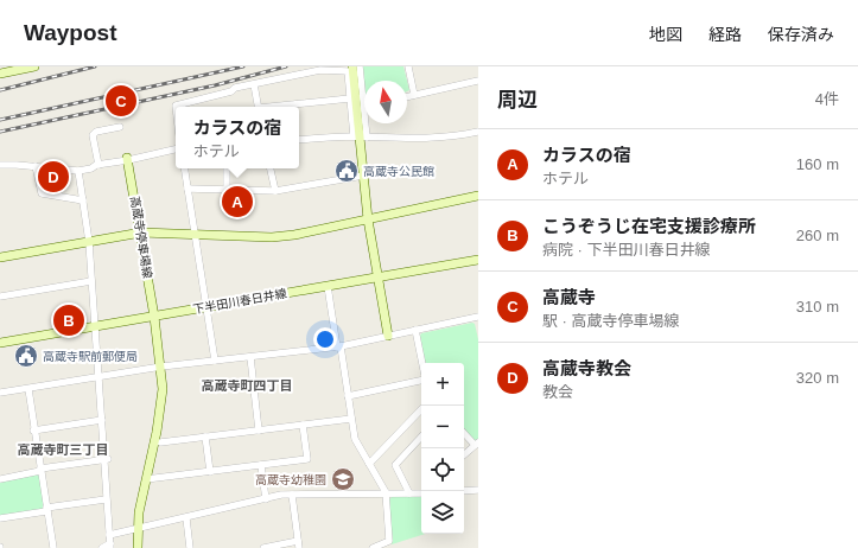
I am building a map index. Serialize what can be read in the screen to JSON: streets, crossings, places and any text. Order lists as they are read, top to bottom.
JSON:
{
  "streets": {
    "street": ["高蔵寺停車場線", "下半田川春日井線"]
  },
  "crossings": [
    ["高蔵寺停車場線", "下半田川春日井線"]
  ],
  "districts": ["高蔵寺町四丁目", "高蔵寺町三丁目"],
  "places": {
    "public building": ["高蔵寺公民館", "高蔵寺駅前郵便局"],
    "school or university": ["高蔵寺幼稚園"]
  },
  "north": "top",
  "page": {
    "header": "Waypost",
    "nav": ["地図", "経路", "保存済み"],
    "heading": ["周辺", "4件"],
    "pins": [
      "C",
      "D",
      "A",
      "B"
    ],
    "popup": ["カラスの宿", "ホテル"],
    "list": [
      {
        "mark": "A",
        "name": "カラスの宿",
        "note": "ホテル",
        "value": "160 m"
      },
      {
        "mark": "B",
        "name": "こうぞうじ在宅支援診療所",
        "note": "病院 · 下半田川春日井線",
        "value": "260 m"
      },
      {
        "mark": "C",
        "name": "高蔵寺",
        "note": "駅 · 高蔵寺停車場線",
        "value": "310 m"
      },
      {
        "mark": "D",
        "name": "高蔵寺教会",
        "note": "教会",
        "value": "320 m"
      }
    ],
    "map_buttons": ["+", "−"]
  }
}
